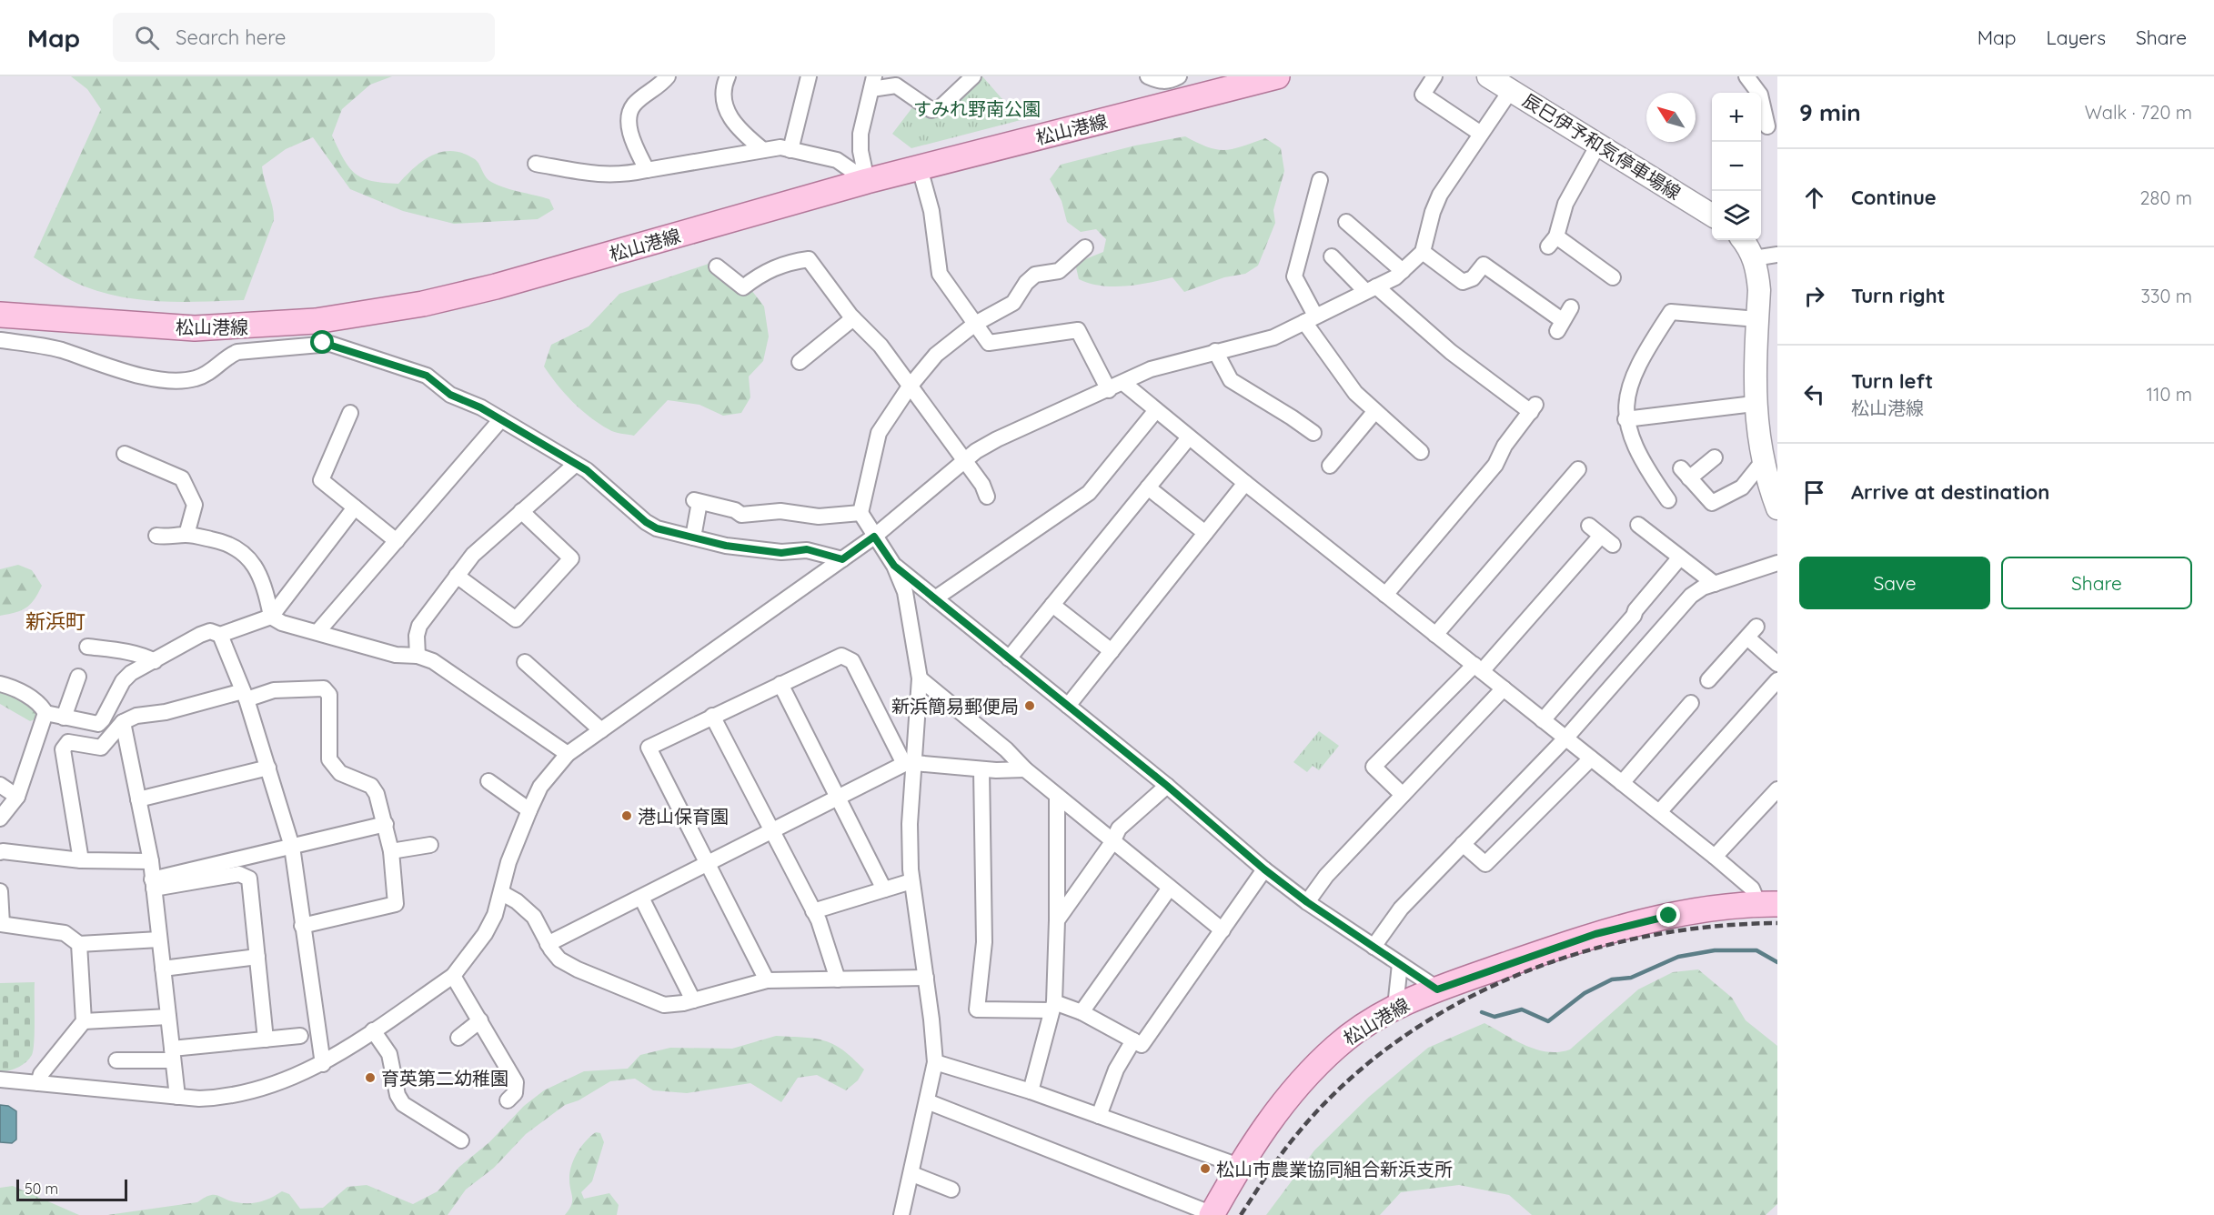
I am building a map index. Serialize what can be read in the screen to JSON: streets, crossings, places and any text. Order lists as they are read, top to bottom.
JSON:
{
  "streets": {
    "main road": ["松山港線", "辰巳伊予和気停車場線"]
  },
  "districts": ["新浜町"],
  "parks": ["すみれ野南公園"],
  "places": [
    "新浜簡易郵便局",
    "港山保育園",
    "育英第二幼稚園",
    "松山市農業協同組合新浜支所"
  ],
  "scale_bar": "50 m",
  "north": "top left",
  "page": {
    "header": "Map",
    "search": "Search here",
    "nav": ["Map", "Layers", "Share"],
    "heading": ["9 min", "Walk · 720 m"],
    "map_buttons": ["+", "−"],
    "list": [
      ["Continue", "280 m"],
      ["Turn right", "330 m"],
      ["Turn left", "松山港線", "110 m"],
      "Arrive at destination"
    ],
    "buttons": ["Save", "Share"],
    "scale": "50 m"
  }
}
